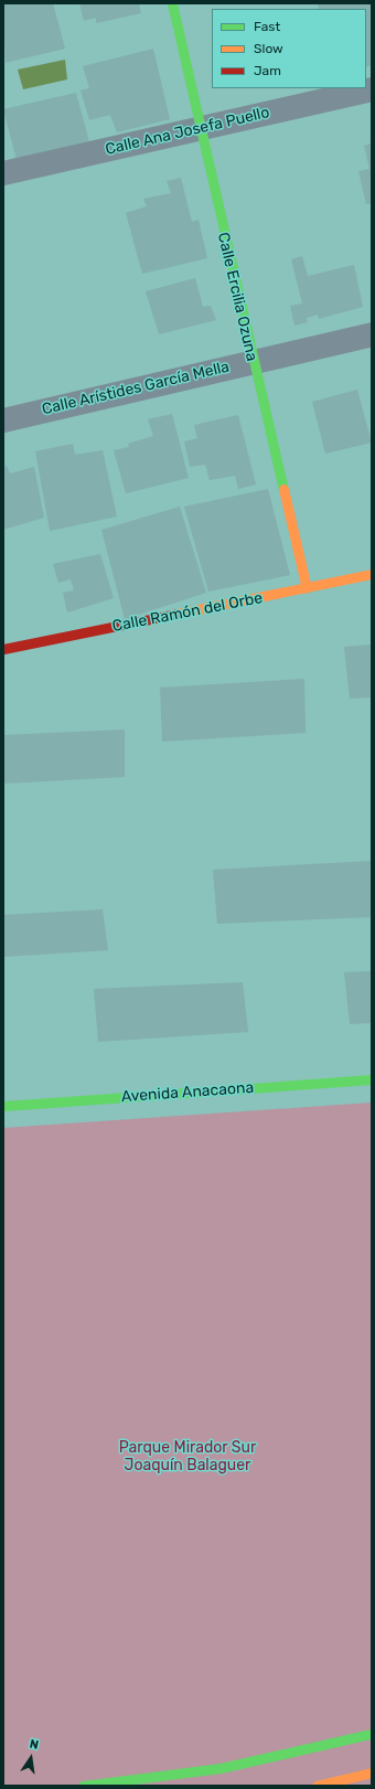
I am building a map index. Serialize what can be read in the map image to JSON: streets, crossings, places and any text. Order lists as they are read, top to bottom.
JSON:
{
  "streets": {
    "street": [
      "Calle Ana Josefa Puello",
      "Calle Ercilia Ozuna",
      "Calle Arístides García Mella",
      "Calle Ramón del Orbe",
      "Avenida Anacaona"
    ]
  },
  "crossings": [
    ["Calle Ana Josefa Puello", "Calle Ercilia Ozuna"],
    ["Calle Ercilia Ozuna", "Calle Arístides García Mella"],
    ["Calle Ercilia Ozuna", "Calle Ramón del Orbe"]
  ],
  "parks": ["Parque Mirador Sur Joaquín Balaguer"],
  "legend": ["Fast", "Slow", "Jam"],
  "north": "top"
}
